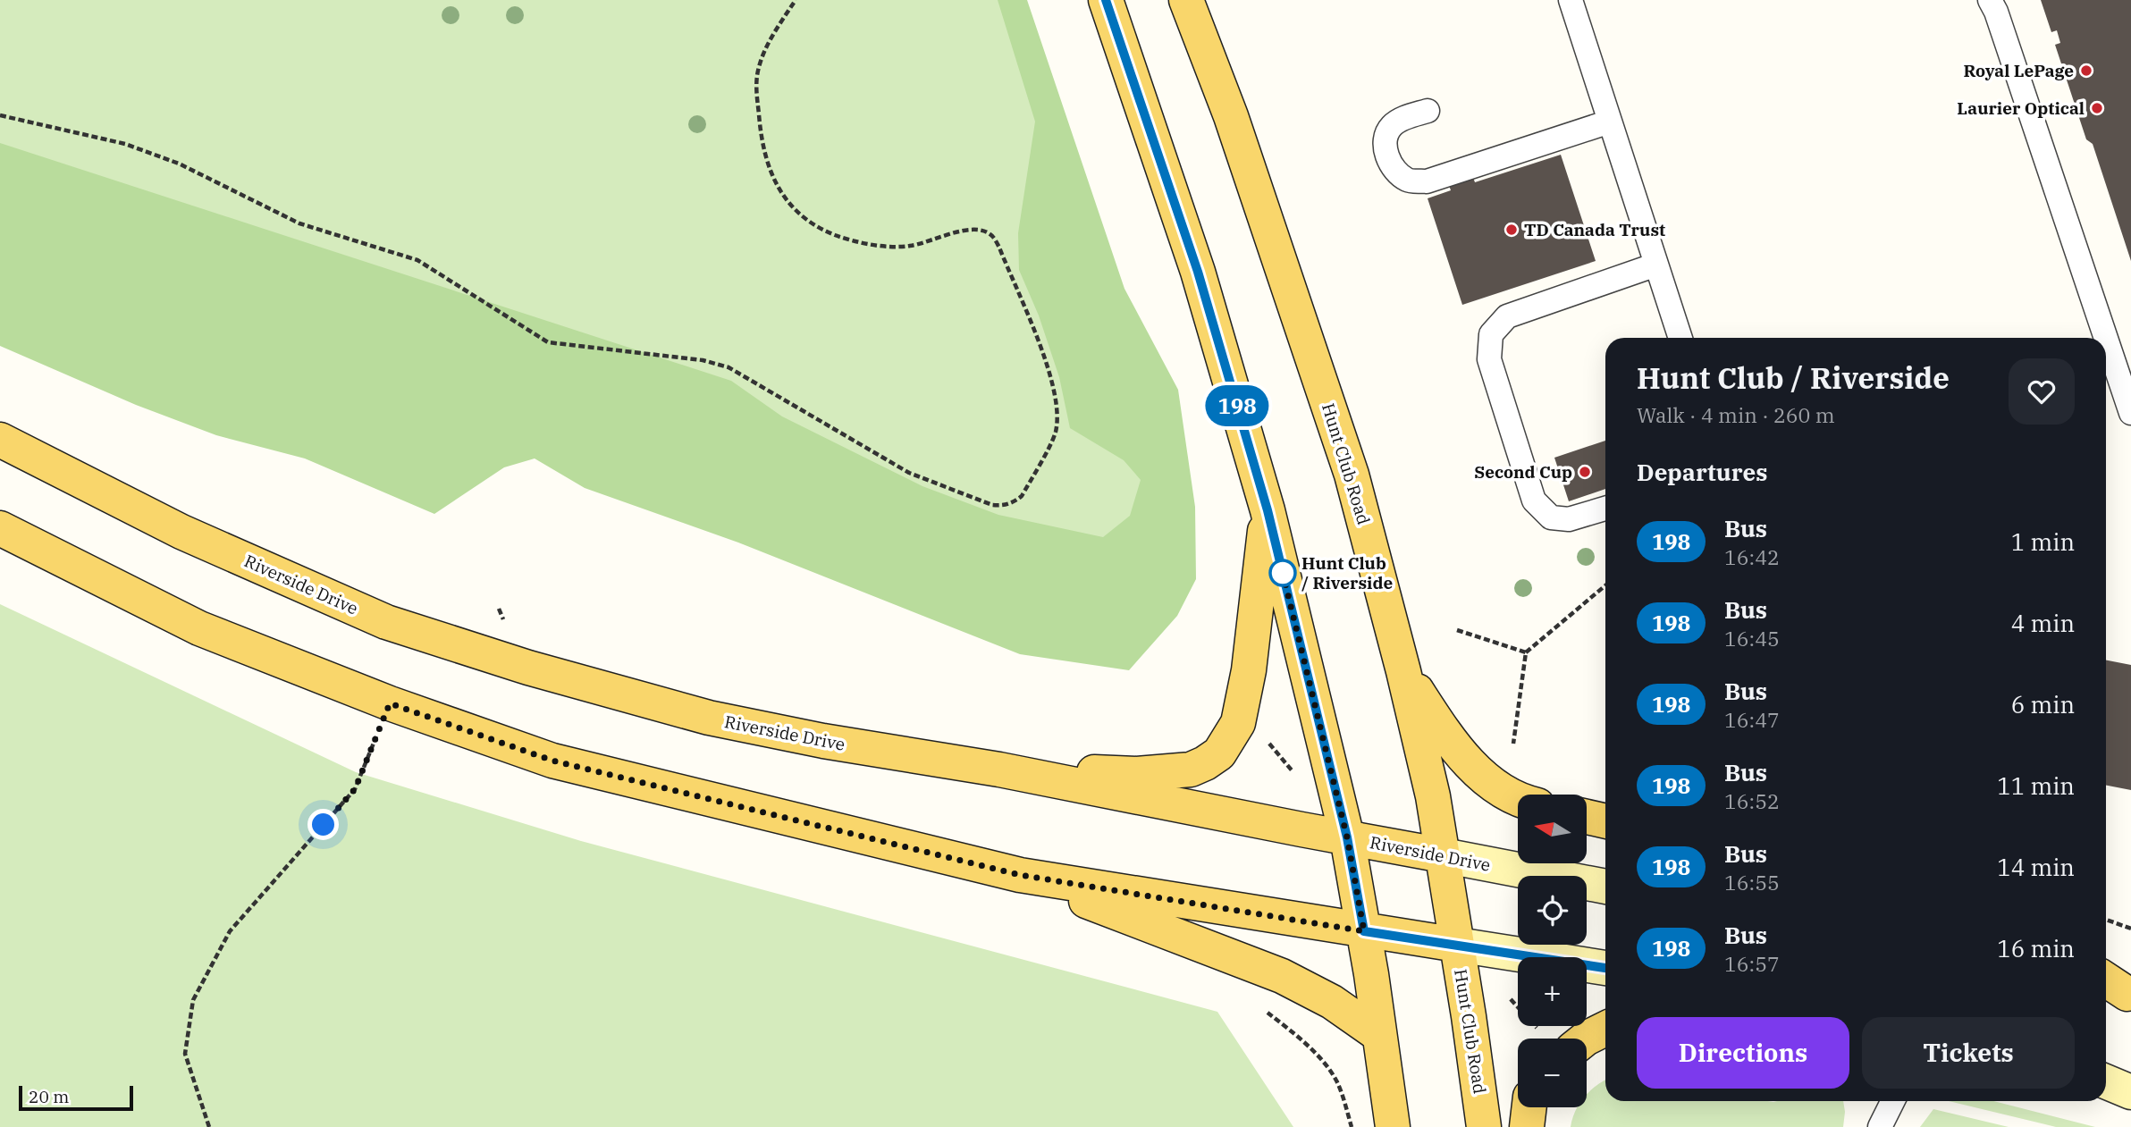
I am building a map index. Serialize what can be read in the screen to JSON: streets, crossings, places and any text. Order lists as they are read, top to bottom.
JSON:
{
  "streets": {
    "main road": ["Hunt Club Road", "Riverside Drive"]
  },
  "crossings": [
    ["Hunt Club Road", "Riverside Drive"]
  ],
  "places": [
    "Royal LePage",
    "Laurier Optical",
    "TD Canada Trust",
    "Second Cup",
    "Hunt Club / Riverside"
  ],
  "lines": ["bus line 198"],
  "scale_bar": "20 m",
  "north": "left",
  "page": {
    "on_map": "198",
    "heading": [
      ["Hunt Club / Riverside", "Walk · 4 min · 260 m"],
      "Departures"
    ],
    "list": [
      {
        "mark": "198",
        "name": "Bus",
        "note": "16:42",
        "value": "1 min"
      },
      {
        "mark": "198",
        "name": "Bus",
        "note": "16:45",
        "value": "4 min"
      },
      {
        "mark": "198",
        "name": "Bus",
        "note": "16:47",
        "value": "6 min"
      },
      {
        "mark": "198",
        "name": "Bus",
        "note": "16:52",
        "value": "11 min"
      },
      {
        "mark": "198",
        "name": "Bus",
        "note": "16:55",
        "value": "14 min"
      },
      {
        "mark": "198",
        "name": "Bus",
        "note": "16:57",
        "value": "16 min"
      }
    ],
    "map_buttons": ["+", "−"],
    "buttons": ["Directions", "Tickets"],
    "scale": "20 m"
  }
}
